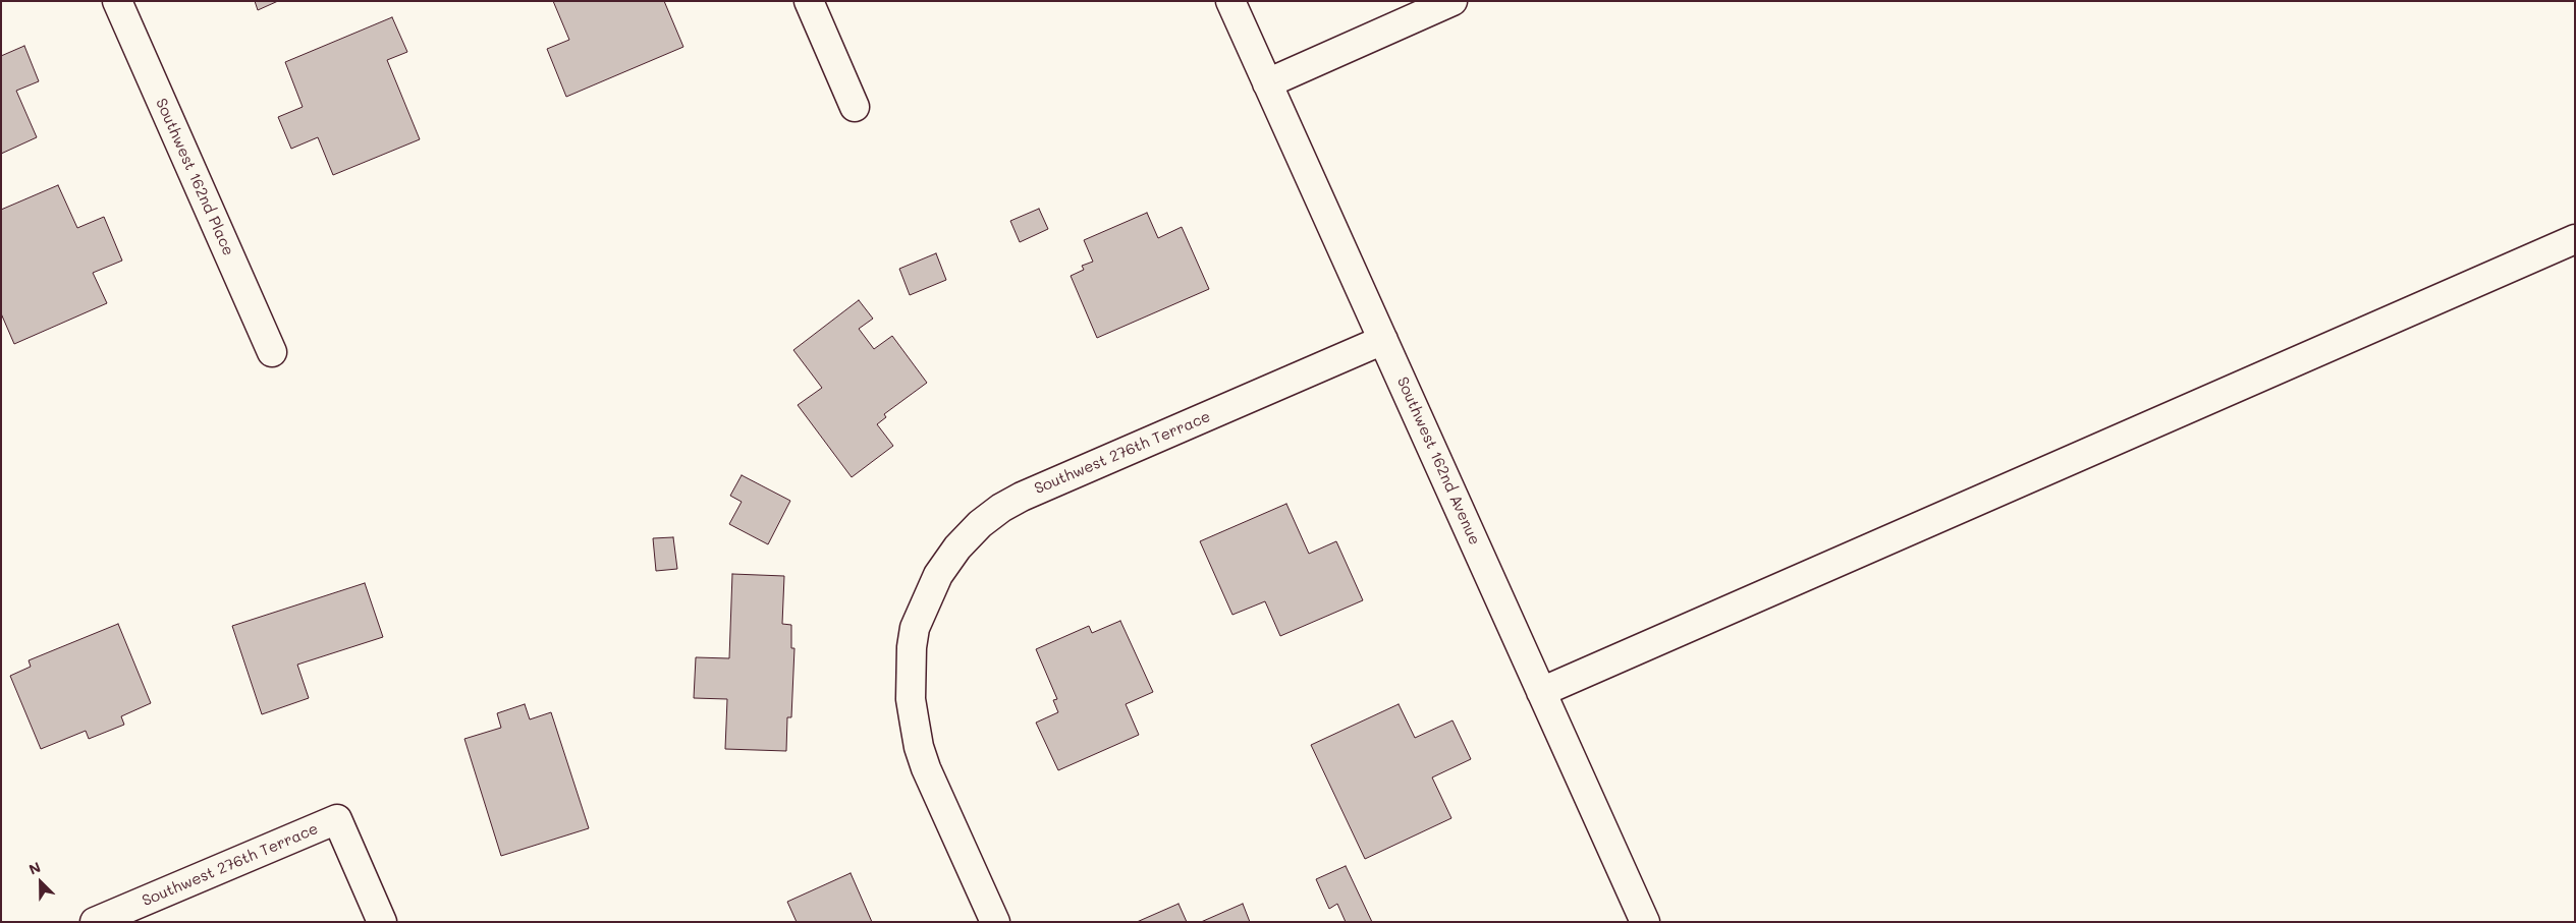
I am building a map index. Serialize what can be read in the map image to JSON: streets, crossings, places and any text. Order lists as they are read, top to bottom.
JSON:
{
  "streets": {
    "street": ["Southwest 162nd Place", "Southwest 276th Terrace", "Southwest 162nd Avenue"]
  },
  "crossings": [
    ["Southwest 276th Terrace", "Southwest 162nd Avenue"]
  ],
  "north": "top left"
}
